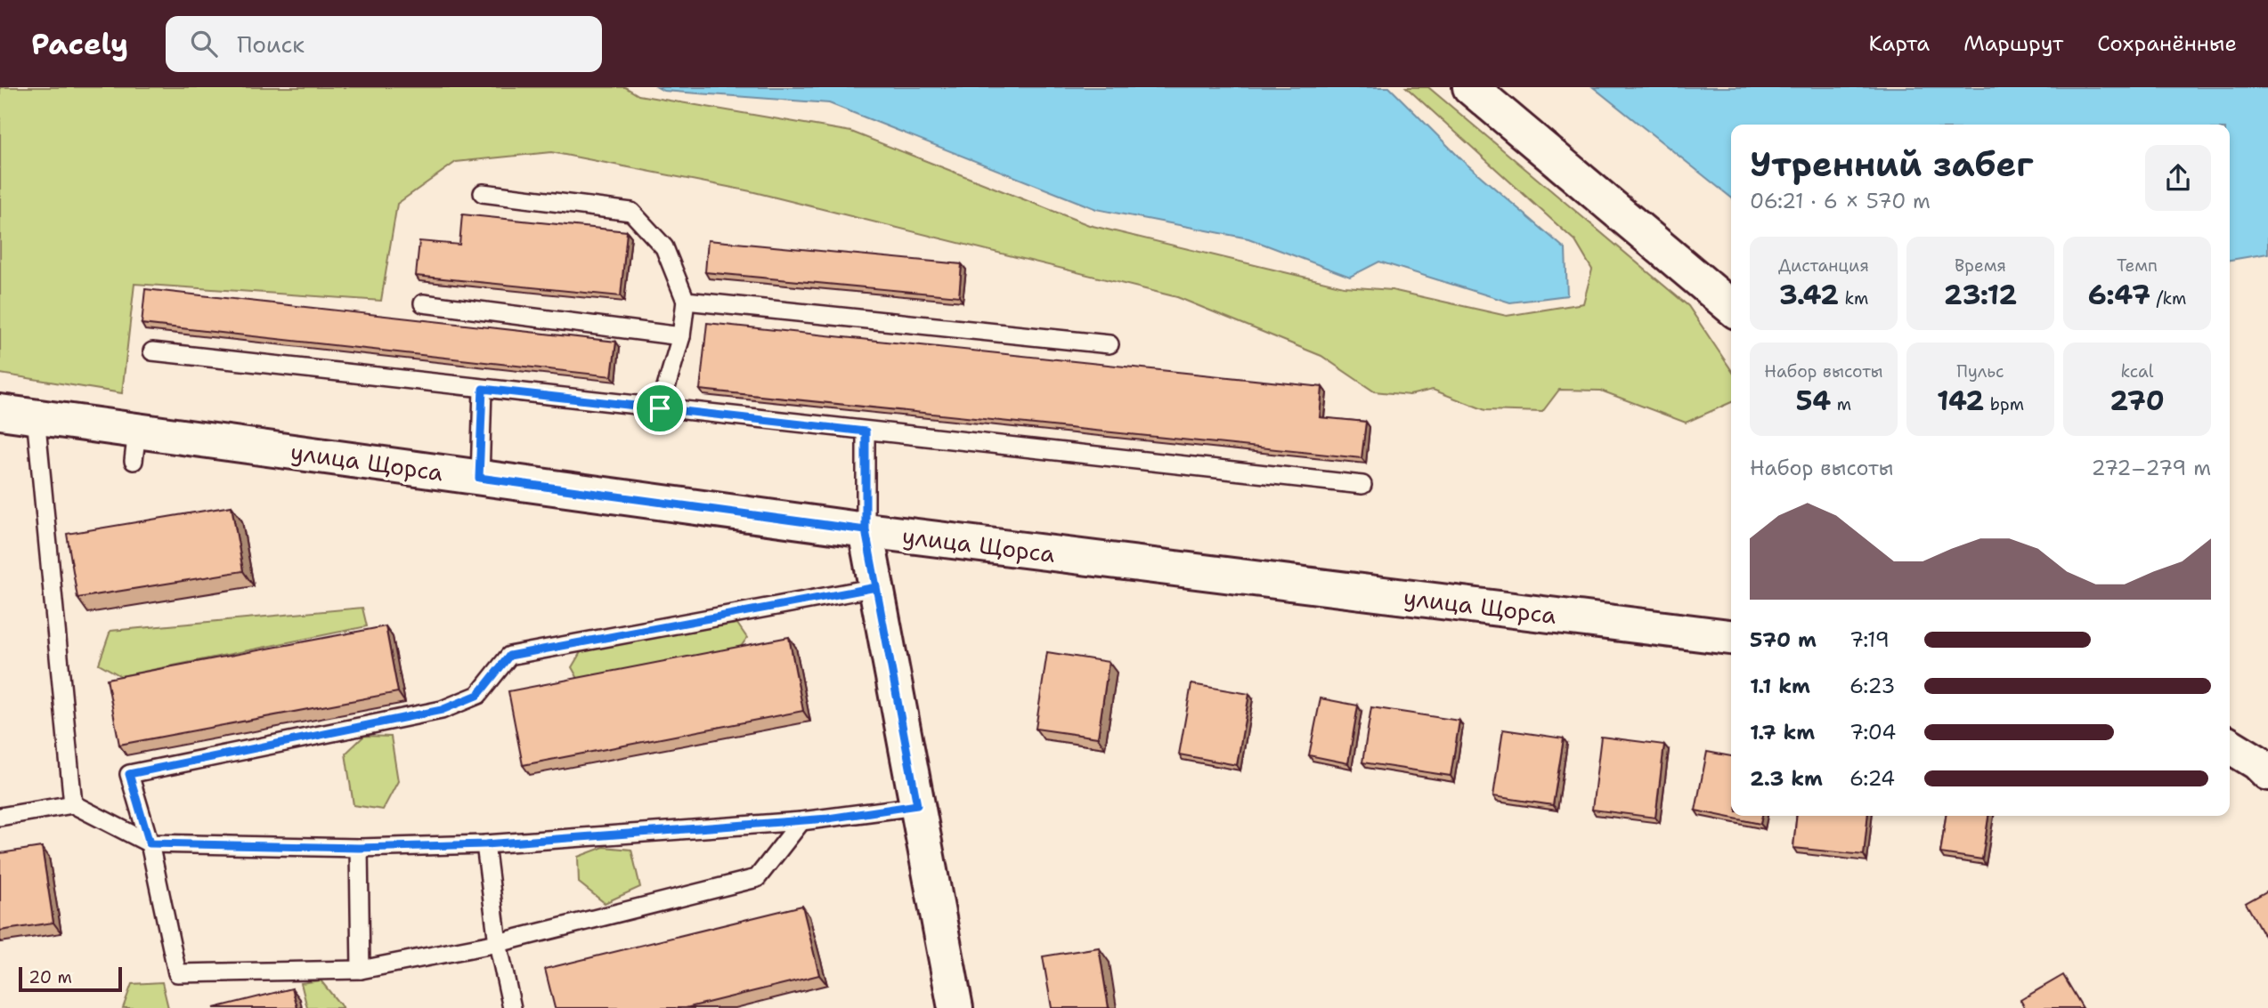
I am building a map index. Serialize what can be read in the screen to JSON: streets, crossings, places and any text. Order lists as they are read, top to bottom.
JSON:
{
  "streets": {
    "street": ["улица Щорса"]
  },
  "scale_bar": "20 m",
  "page": {
    "header": "Pacely",
    "search": "Поиск",
    "nav": ["Карта", "Маршрут", "Сохранённые"],
    "heading": ["Утренний забег", "06:21 · 6 × 570 m"],
    "stats": [
      ["Дистанция", "3.42 km"],
      ["Время", "23:12"],
      ["Темп", "6:47 /km"],
      ["Набор высоты", "54 m"],
      ["Пульс", "142 bpm"],
      ["kcal", "270"]
    ],
    "chart": ["Набор высоты", "272–279 m"],
    "list": [
      {
        "name": "570 m",
        "note": "7:19"
      },
      {
        "name": "1.1 km",
        "note": "6:23"
      },
      {
        "name": "1.7 km",
        "note": "7:04"
      },
      {
        "name": "2.3 km",
        "note": "6:24"
      }
    ],
    "scale": "20 m"
  }
}
